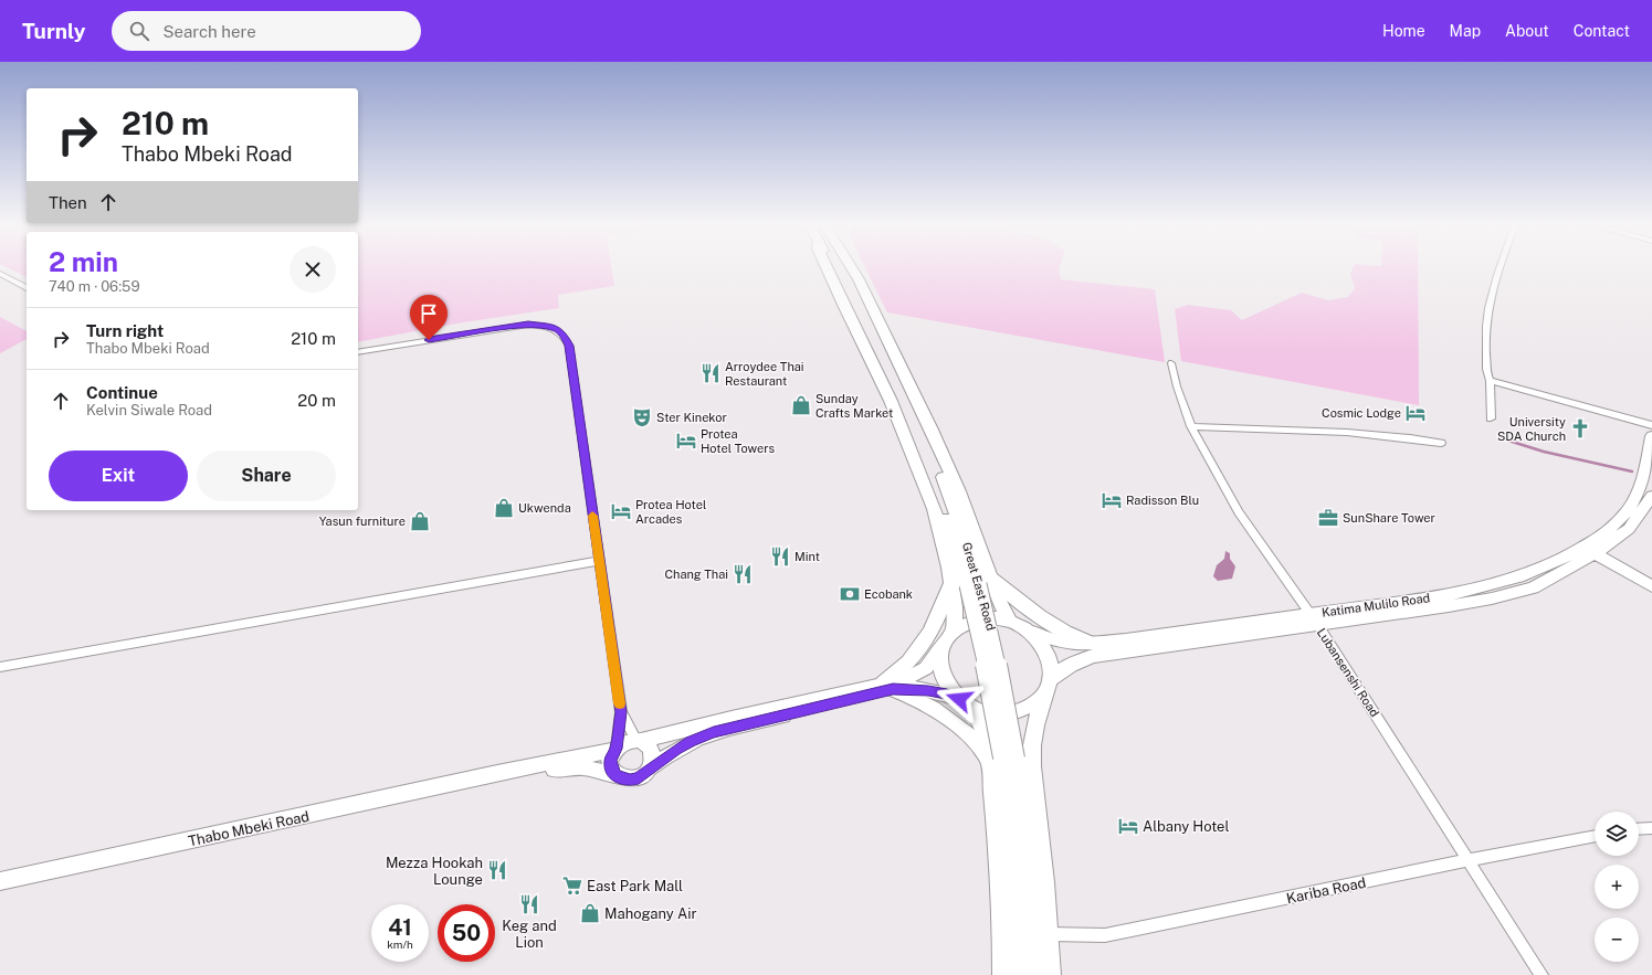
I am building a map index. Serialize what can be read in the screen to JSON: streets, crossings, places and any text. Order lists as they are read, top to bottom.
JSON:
{
  "streets": {
    "main road": ["Great East Road", "Katima Mulilo Road", "Thabo Mbeki Road"],
    "street": ["Lubansenshi Road", "Kariba Road"]
  },
  "crossings": [
    ["Great East Road", "Katima Mulilo Road"],
    ["Great East Road", "Thabo Mbeki Road"],
    ["Katima Mulilo Road", "Lubansenshi Road"],
    ["Katima Mulilo Road", "Thabo Mbeki Road"],
    ["Lubansenshi Road", "Kariba Road"]
  ],
  "places": {
    "restaurant": [
      "Arroydee Thai Restaurant",
      "Mint",
      "Chang Thai",
      "Mezza Hookah Lounge",
      "Keg and Lion"
    ],
    "shop": [
      "Sunday Crafts Market",
      "Ukwenda",
      "Yasun furniture",
      "Mahogany Air"
    ],
    "hotel": [
      "Cosmic Lodge",
      "Protea Hotel Towers",
      "Radisson Blu",
      "Protea Hotel Arcades",
      "Albany Hotel"
    ],
    "theatre": ["Ster Kinekor"],
    "church": ["University SDA Church"],
    "office": ["SunShare Tower"],
    "bank": ["Ecobank"],
    "supermarket": ["East Park Mall"]
  },
  "page": {
    "header": "Turnly",
    "search": "Search here",
    "nav": [
      "Home",
      "Map",
      "About",
      "Contact"
    ],
    "turn": ["210 m", "Thabo Mbeki Road"],
    "then": "Then",
    "heading": ["2 min", "740 m · 06:59"],
    "list": [
      {
        "name": "Turn right",
        "note": "Thabo Mbeki Road",
        "value": "210 m"
      },
      {
        "name": "Continue",
        "note": "Kelvin Siwale Road",
        "value": "20 m"
      }
    ],
    "buttons": ["Exit", "Share"],
    "map_buttons": ["+", "−"],
    "speed": "41 km/h",
    "limit": "50"
  }
}
